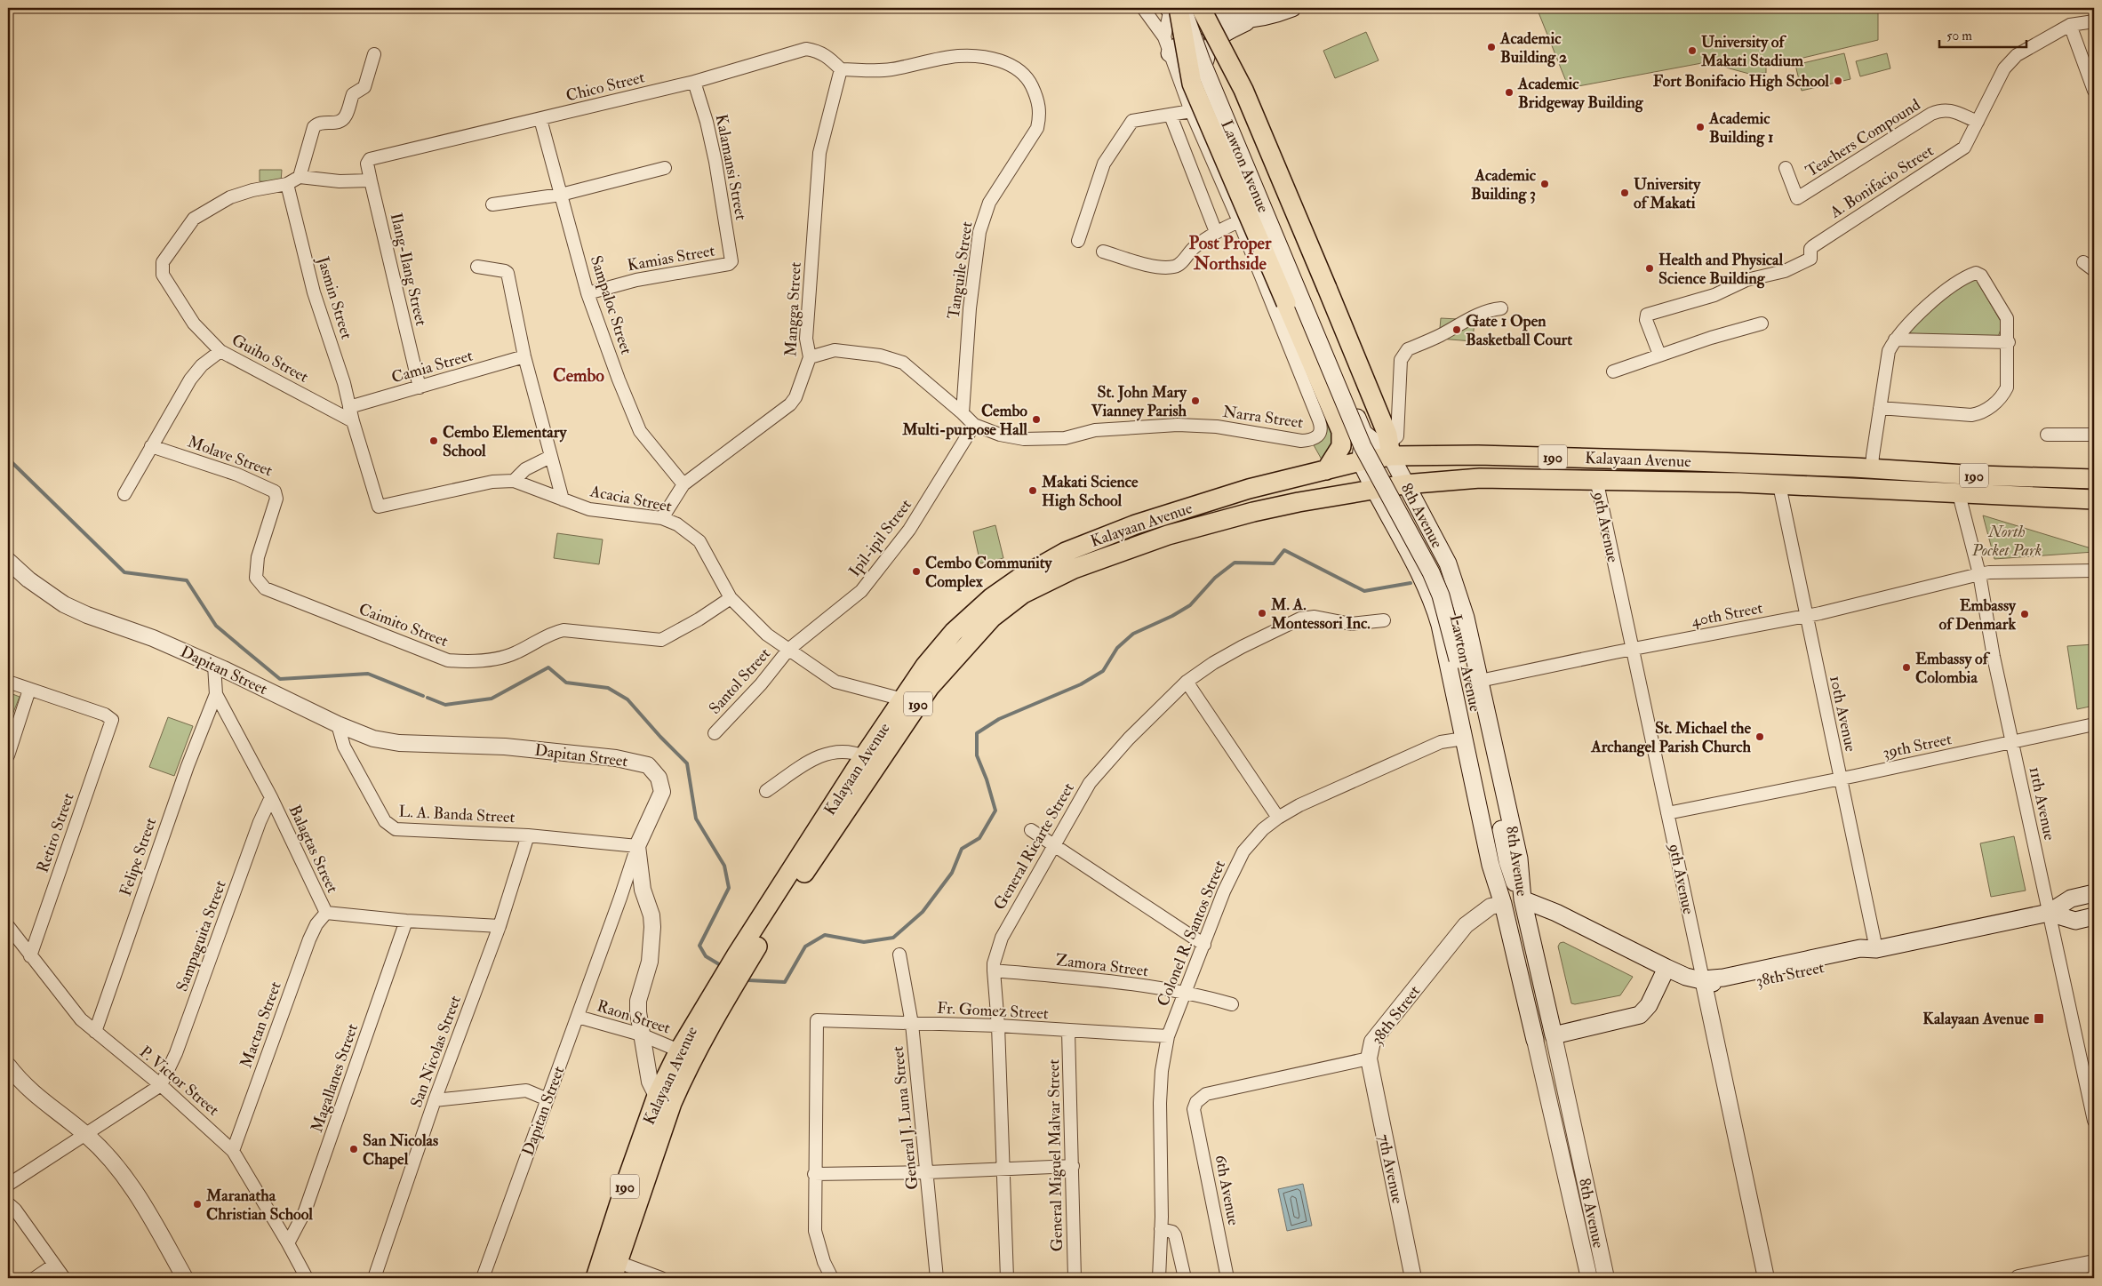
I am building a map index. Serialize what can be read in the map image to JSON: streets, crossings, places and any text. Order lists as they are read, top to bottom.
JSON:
{
  "streets": {
    "main road": [
      "Lawton Avenue",
      "190",
      "Kalayaan Avenue",
      "8th Avenue",
      "38th Street"
    ],
    "street": [
      "Chico Street",
      "Teachers Compound",
      "Kalamansi Street",
      "A. Bonifacio Street",
      "Kamias Street",
      "Ilang-Ilang Street",
      "Tanguile Street",
      "Jasmin Street",
      "Sampaloc Street",
      "Mangga Street",
      "Guiho Street",
      "Camia Street",
      "Narra Street",
      "Molave Street",
      "Acacia Street",
      "9th Avenue",
      "Ipil-ipil Street",
      "40th Street",
      "Caimito Street",
      "Dapitan Street",
      "Santol Street",
      "10th Avenue",
      "39th Street",
      "11th Avenue",
      "L. A. Banda Street",
      "Retiro Street",
      "General Ricarte Street",
      "Balagtas Street",
      "Felipe Street",
      "Colonel R. Santos Street",
      "Sampaguita Street",
      "Zamora Street",
      "Fr. Gomez Street",
      "Raon Street",
      "Mactan Street",
      "San Nicolas Street",
      "Magallanes Street",
      "P. Victor Street",
      "General J. Luna Street",
      "General Miguel Malvar Street",
      "7th Avenue",
      "6th Avenue"
    ]
  },
  "crossings": [
    ["Chico Street", "Kalamansi Street"],
    ["Chico Street", "Ilang-Ilang Street"],
    ["Chico Street", "Tanguile Street"],
    ["Chico Street", "Sampaloc Street"],
    ["Chico Street", "Mangga Street"],
    ["Teachers Compound", "A. Bonifacio Street"],
    ["Lawton Avenue", "Kalayaan Avenue"],
    ["Lawton Avenue", "8th Avenue"],
    ["Lawton Avenue", "38th Street"],
    ["Kalamansi Street", "Kamias Street"],
    ["Kamias Street", "Sampaloc Street"],
    ["Ilang-Ilang Street", "Camia Street"],
    ["Tanguile Street", "Mangga Street"],
    ["Jasmin Street", "Guiho Street"],
    ["Jasmin Street", "Camia Street"],
    ["Jasmin Street", "Acacia Street"],
    ["Sampaloc Street", "Mangga Street"],
    ["Mangga Street", "Acacia Street"],
    ["Guiho Street", "Acacia Street"],
    ["Narra Street", "Ipil-ipil Street"],
    ["Molave Street", "Caimito Street"],
    ["Kalayaan Avenue", "Acacia Street"],
    ["Kalayaan Avenue", "8th Avenue"],
    ["Kalayaan Avenue", "9th Avenue"],
    ["Kalayaan Avenue", "10th Avenue"],
    ["Kalayaan Avenue", "11th Avenue"],
    ["Kalayaan Avenue", "Raon Street"],
    ["Acacia Street", "Ipil-ipil Street"],
    ["Acacia Street", "Caimito Street"],
    ["Acacia Street", "Santol Street"],
    ["8th Avenue", "40th Street"],
    ["8th Avenue", "Colonel R. Santos Street"],
    ["8th Avenue", "38th Street"],
    ["9th Avenue", "40th Street"],
    ["9th Avenue", "39th Street"],
    ["9th Avenue", "38th Street"],
    ["Ipil-ipil Street", "Santol Street"],
    ["40th Street", "10th Avenue"],
    ["40th Street", "11th Avenue"],
    ["Dapitan Street", "L. A. Banda Street"],
    ["Dapitan Street", "Balagtas Street"],
    ["Dapitan Street", "Raon Street"],
    ["10th Avenue", "39th Street"],
    ["10th Avenue", "38th Street"],
    ["39th Street", "11th Avenue"],
    ["11th Avenue", "38th Street"],
    ["L. A. Banda Street", "San Nicolas Street"],
    ["Retiro Street", "P. Victor Street"],
    ["General Ricarte Street", "Zamora Street"],
    ["General Ricarte Street", "Fr. Gomez Street"],
    ["Balagtas Street", "Felipe Street"],
    ["Balagtas Street", "Sampaguita Street"],
    ["Balagtas Street", "Mactan Street"],
    ["Balagtas Street", "San Nicolas Street"],
    ["Balagtas Street", "Magallanes Street"],
    ["Felipe Street", "P. Victor Street"],
    ["Colonel R. Santos Street", "Zamora Street"],
    ["Colonel R. Santos Street", "Fr. Gomez Street"],
    ["Sampaguita Street", "P. Victor Street"],
    ["38th Street", "7th Avenue"],
    ["38th Street", "6th Avenue"],
    ["Fr. Gomez Street", "General J. Luna Street"],
    ["Fr. Gomez Street", "General Miguel Malvar Street"],
    ["Mactan Street", "P. Victor Street"],
    ["Magallanes Street", "P. Victor Street"]
  ],
  "districts": ["Post Proper Northside", "Cembo"],
  "parks": ["North Pocket Park"],
  "places": {
    "other": [
      "Academic Building 2",
      "University of Makati Stadium",
      "Fort Bonifacio High School",
      "Academic Bridgeway Building",
      "Academic Building 1",
      "Academic Building 3",
      "University of Makati",
      "Health and Physical Science Building",
      "Gate 1 Open Basketball Court",
      "St. John Mary Vianney Parish",
      "Cembo Multi-purpose Hall",
      "Cembo Elementary School",
      "Makati Science High School",
      "Cembo Community Complex",
      "M. A. Montessori Inc.",
      "Embassy of Denmark",
      "Embassy of Colombia",
      "St. Michael the Archangel Parish Church",
      "San Nicolas Chapel",
      "Maranatha Christian School"
    ],
    "transit": ["Kalayaan Avenue"]
  },
  "scale_bar": "50 m"
}
